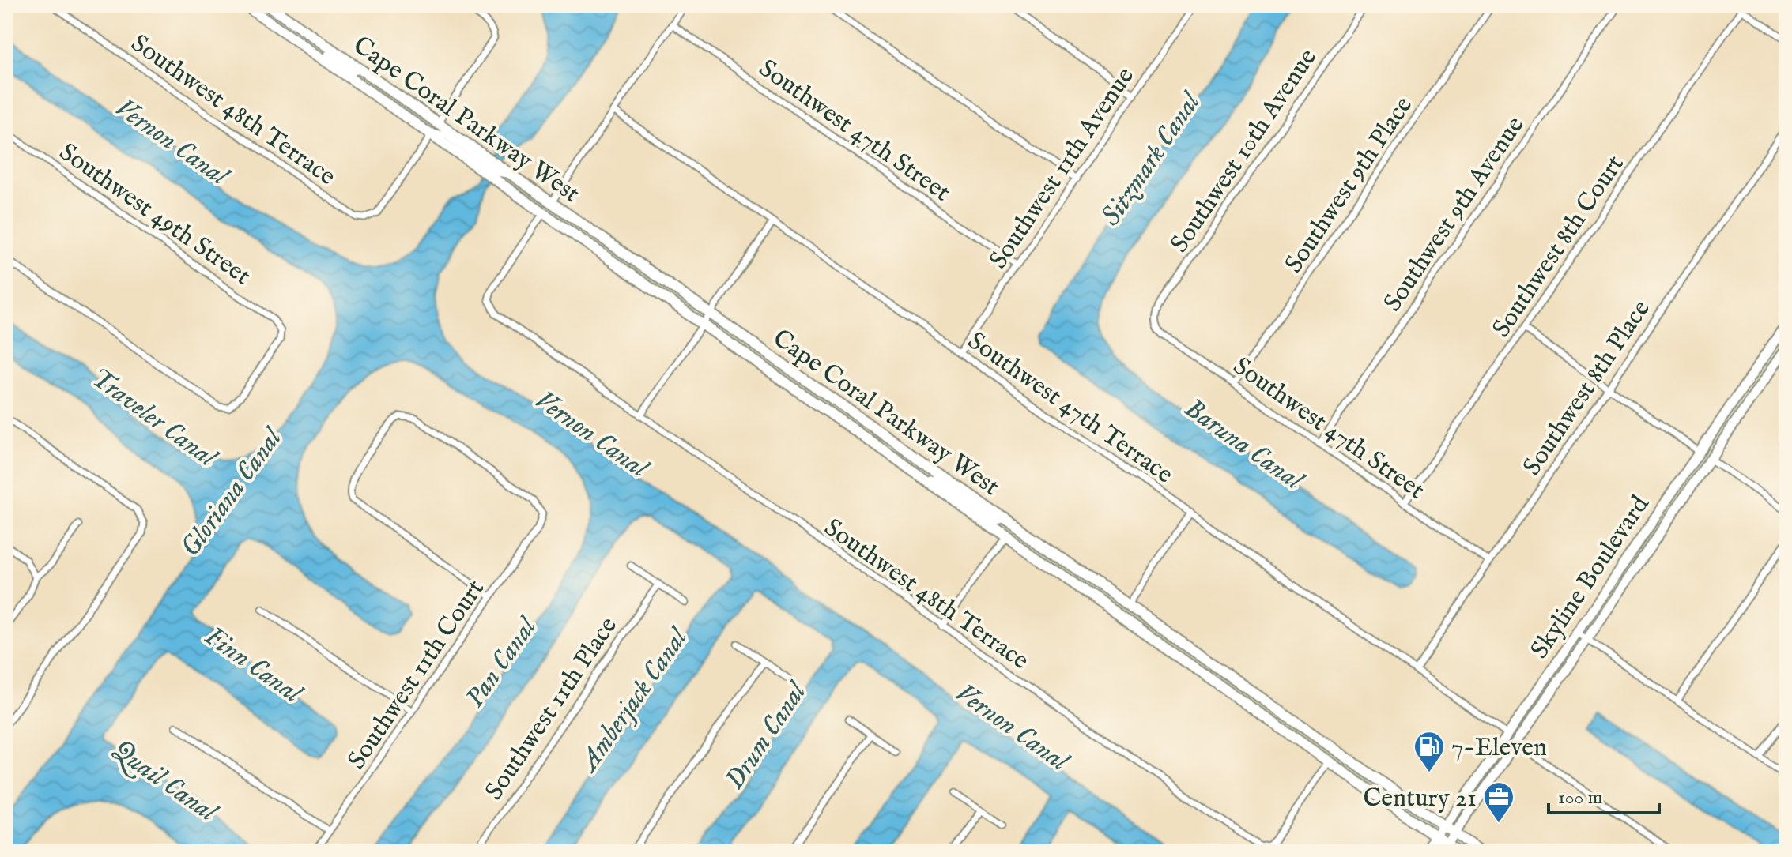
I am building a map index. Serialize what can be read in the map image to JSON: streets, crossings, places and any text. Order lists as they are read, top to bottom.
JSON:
{
  "streets": {
    "main road": ["Cape Coral Parkway West"],
    "street": [
      "Southwest 48th Terrace",
      "Southwest 47th Street",
      "Southwest 10th Avenue",
      "Southwest 11th Avenue",
      "Southwest 9th Place",
      "Southwest 49th Street",
      "Southwest 9th Avenue",
      "Southwest 8th Court",
      "Southwest 8th Place",
      "Southwest 47th Terrace",
      "Skyline Boulevard",
      "Southwest 11th Court",
      "Southwest 11th Place"
    ]
  },
  "crossings": [
    ["Southwest 48th Terrace", "Cape Coral Parkway West"],
    ["Cape Coral Parkway West", "Skyline Boulevard"],
    ["Southwest 47th Street", "Southwest 10th Avenue"],
    ["Southwest 47th Street", "Southwest 11th Avenue"],
    ["Southwest 47th Street", "Southwest 9th Place"],
    ["Southwest 47th Street", "Southwest 9th Avenue"],
    ["Southwest 47th Street", "Southwest 8th Court"],
    ["Southwest 47th Street", "Southwest 8th Place"],
    ["Southwest 11th Avenue", "Southwest 47th Terrace"],
    ["Southwest 8th Place", "Southwest 47th Terrace"],
    ["Southwest 47th Terrace", "Skyline Boulevard"]
  ],
  "water": [
    "Vernon Canal",
    "Sitzmark Canal",
    "Traveler Canal",
    "Baruna Canal",
    "Gloriana Canal",
    "Pan Canal",
    "Finn Canal",
    "Amberjack Canal",
    "Drum Canal",
    "Quail Canal"
  ],
  "places": {
    "fuel station": ["7-Eleven"],
    "office": ["Century 21"]
  },
  "scale_bar": "100 m"
}
